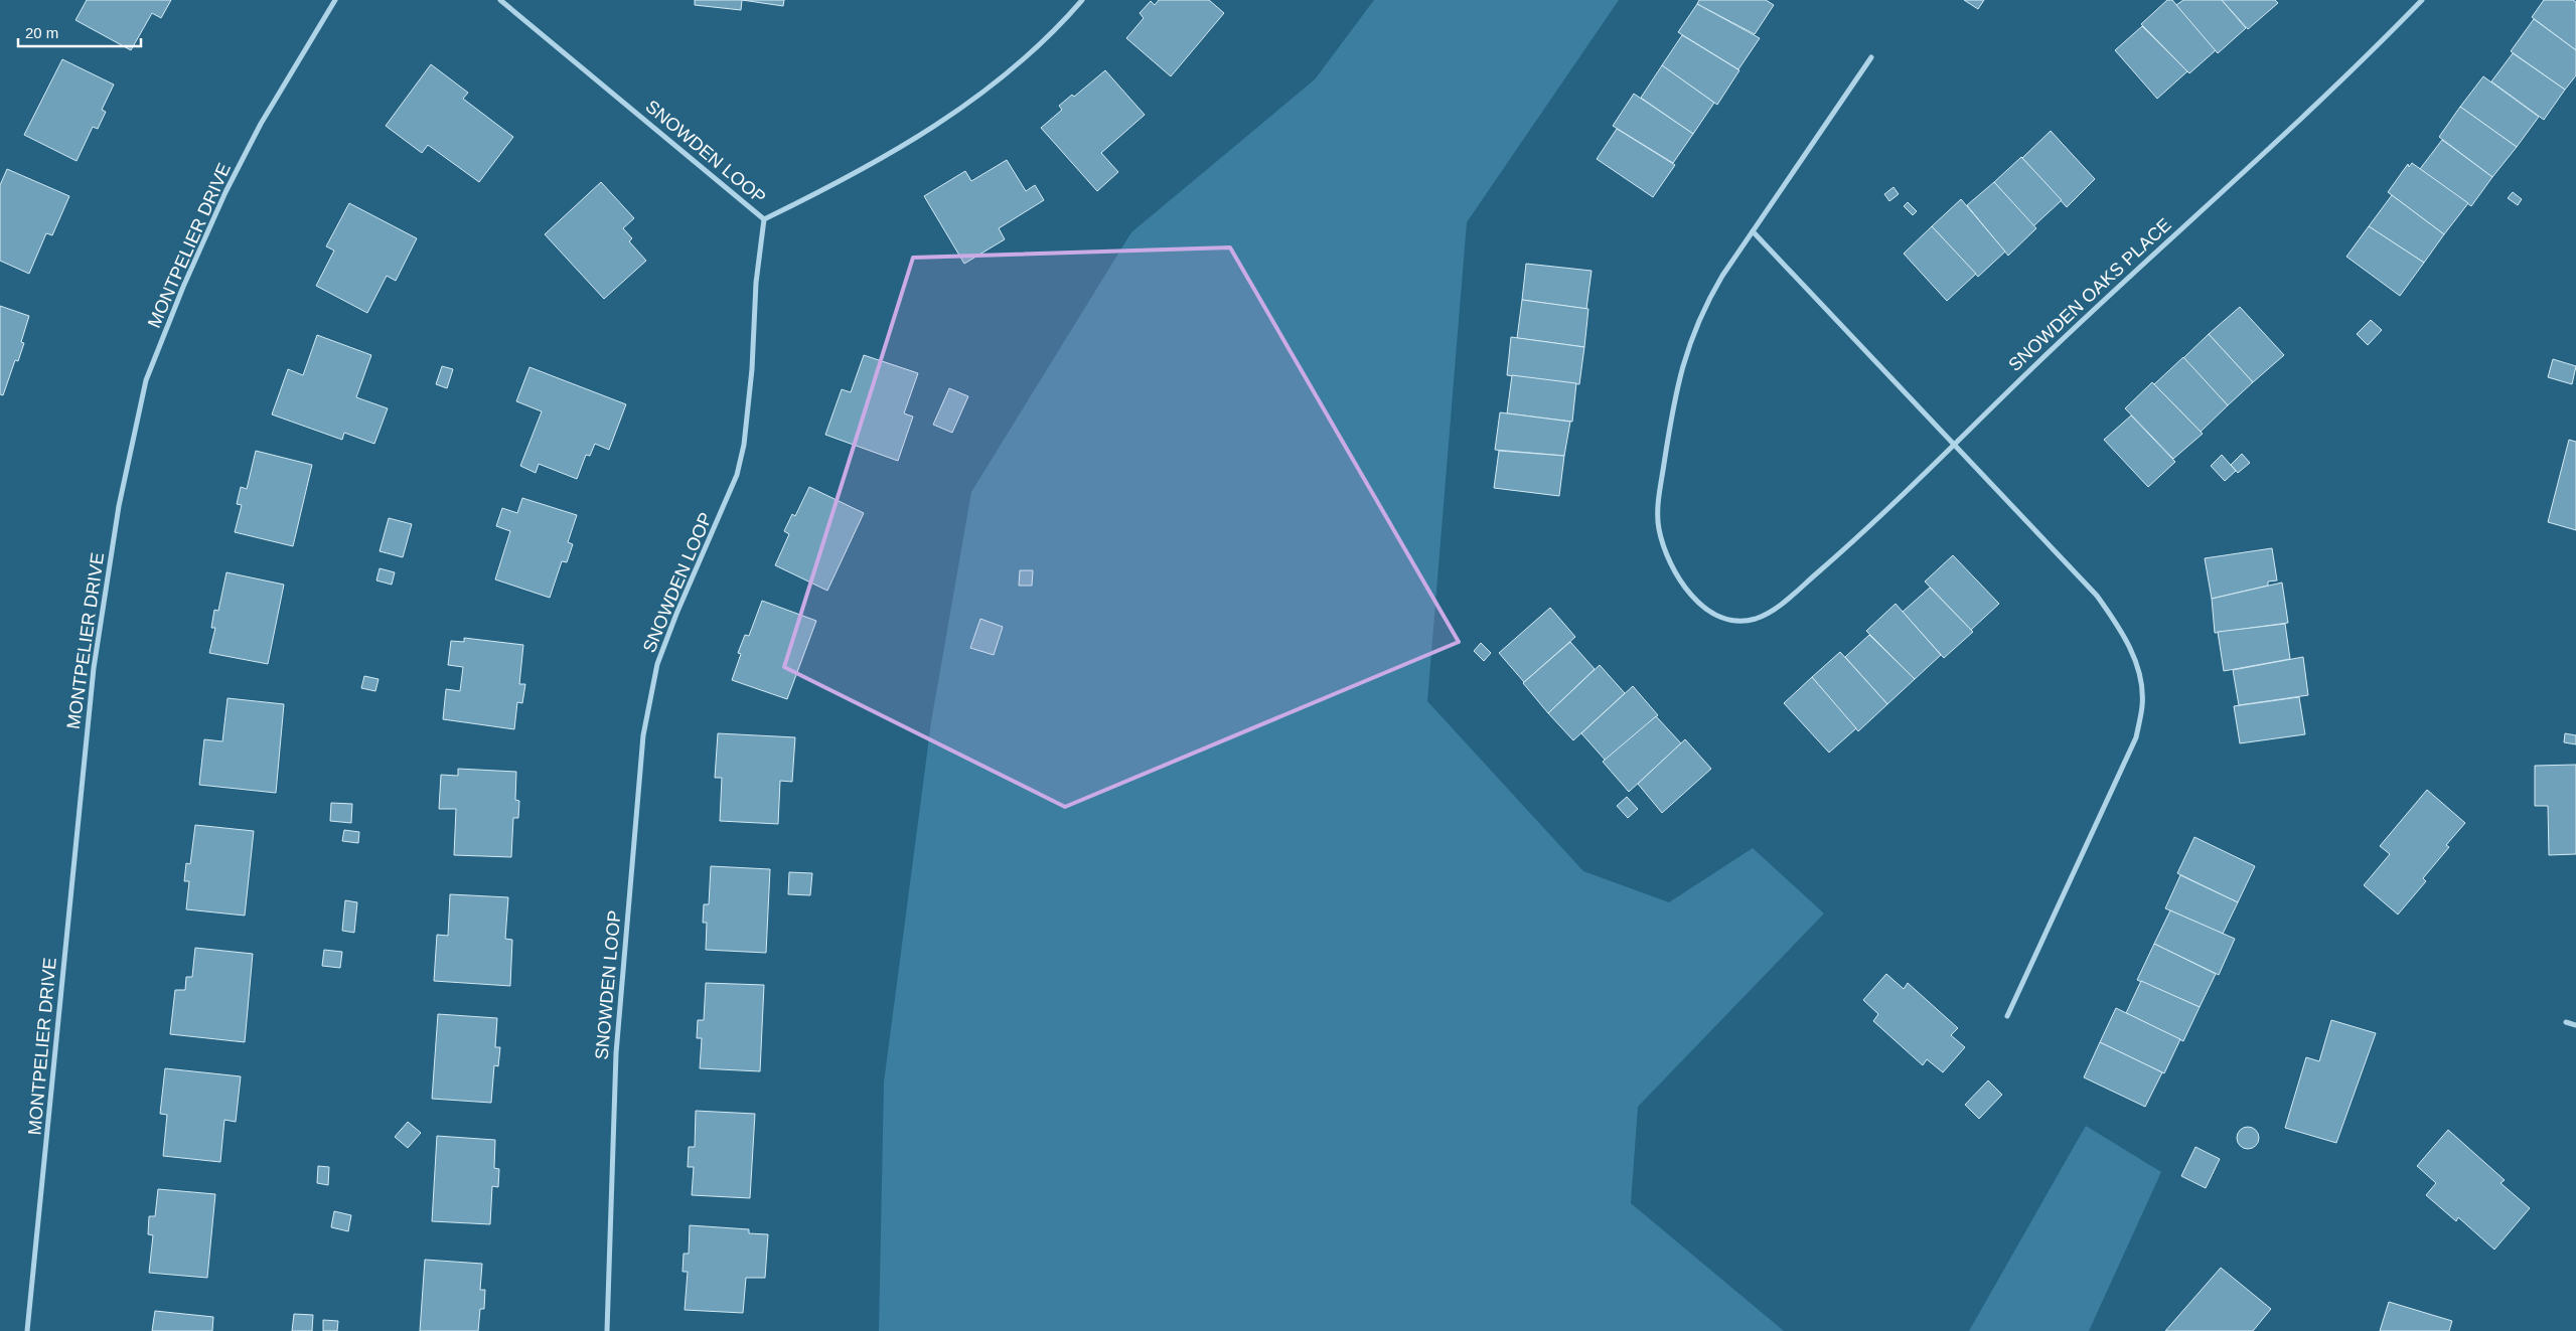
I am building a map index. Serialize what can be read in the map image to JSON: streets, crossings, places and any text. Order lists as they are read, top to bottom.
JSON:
{
  "streets": {
    "street": ["SNOWDEN LOOP", "MONTPELIER DRIVE", "SNOWDEN OAKS PLACE"]
  },
  "scale_bar": "20 m"
}
